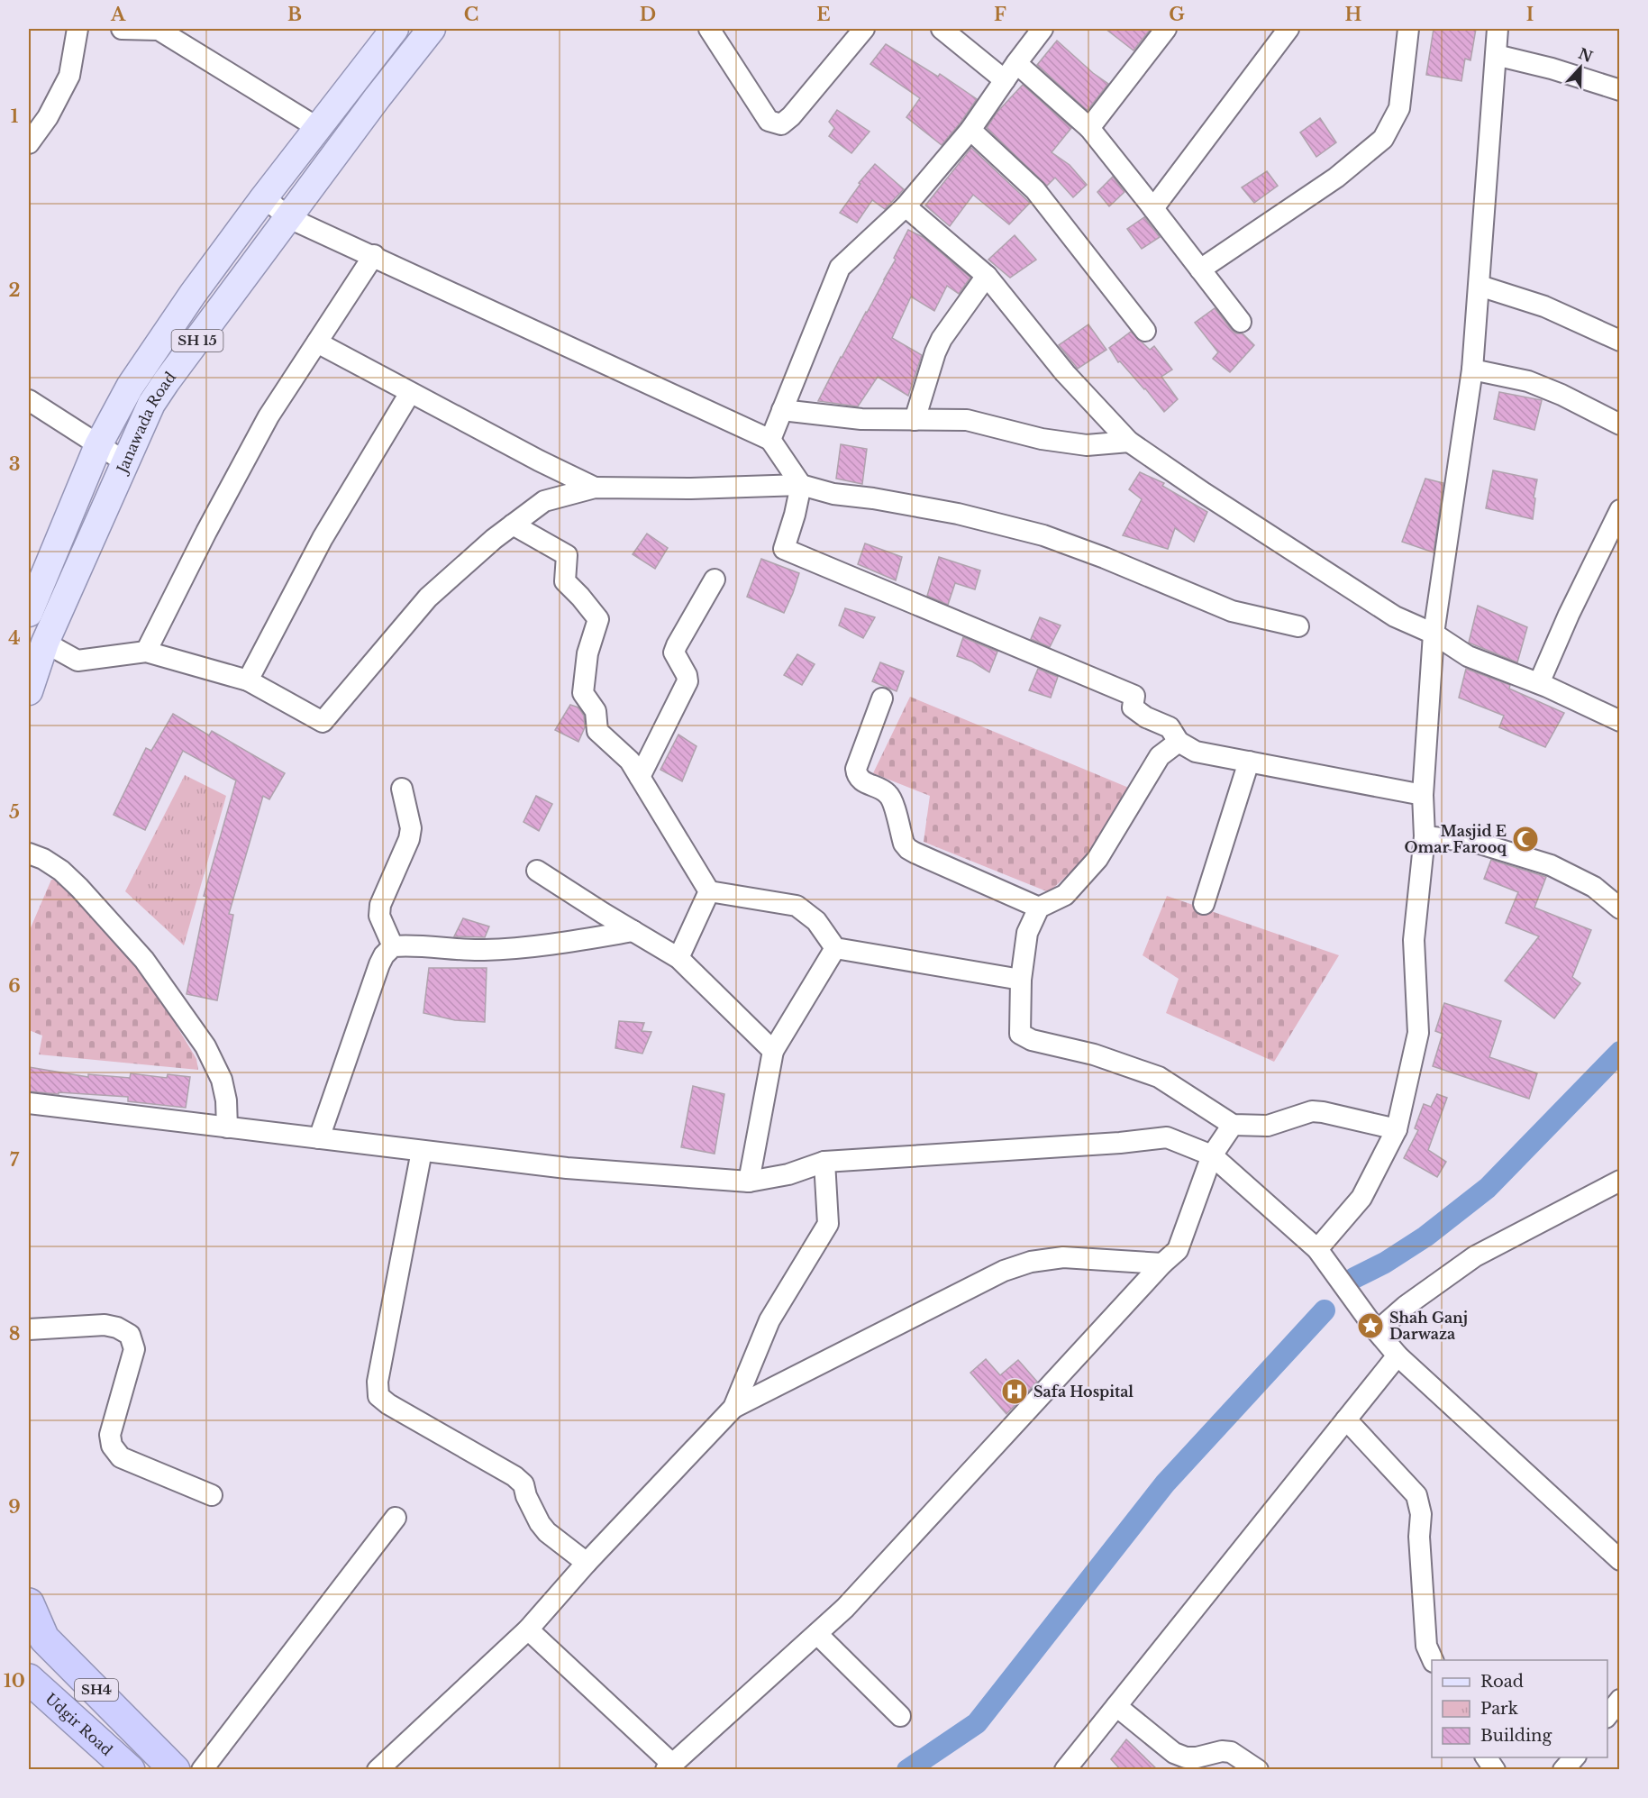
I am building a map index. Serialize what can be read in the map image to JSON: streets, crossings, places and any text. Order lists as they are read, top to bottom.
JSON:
{
  "streets": {
    "highway": ["SH4", "Udgir Road"],
    "main road": ["SH 15", "Janawada Road"]
  },
  "places": {
    "mosque": ["Masjid E Omar Farooq"],
    "place": ["Shah Ganj Darwaza"],
    "hospital": ["Safa Hospital"]
  },
  "legend": ["Road", "Park", "Building"],
  "north": "top",
  "grid": {
    "columns": [
      "A",
      "B",
      "C",
      "D",
      "E",
      "F",
      "G",
      "H",
      "I"
    ],
    "rows": [
      "1",
      "2",
      "3",
      "4",
      "5",
      "6",
      "7",
      "8",
      "9",
      "10"
    ]
  }
}
